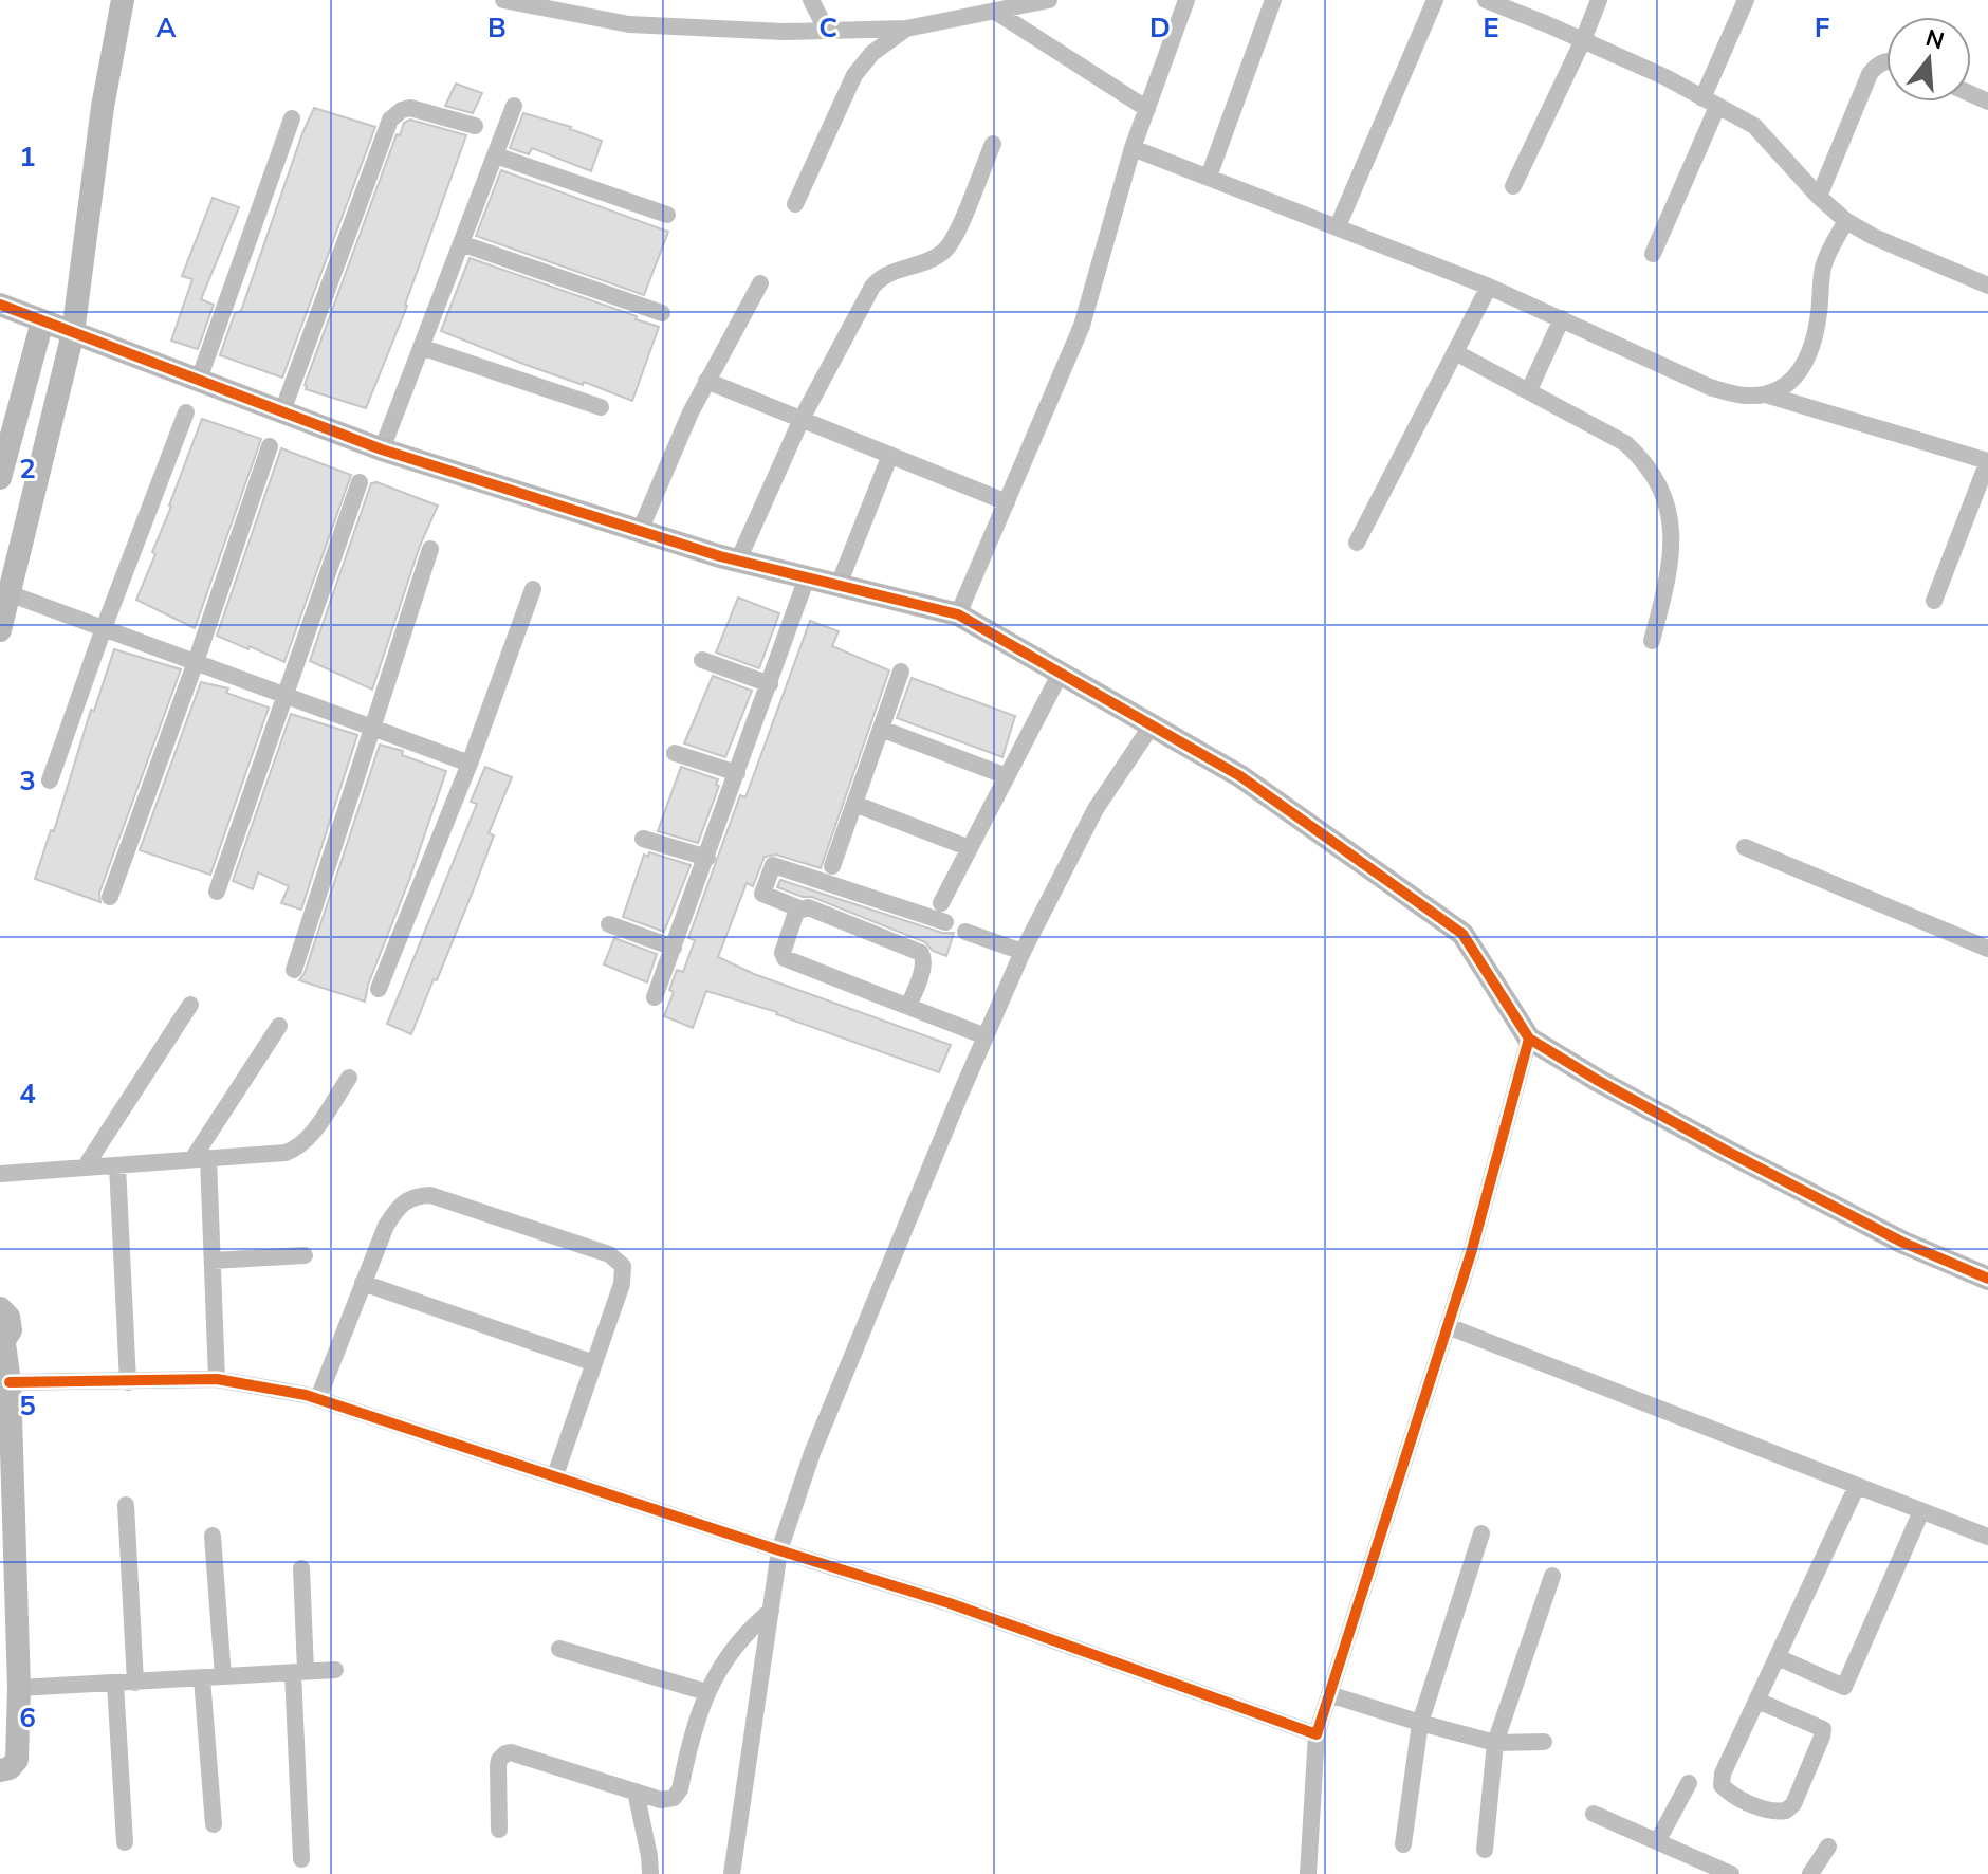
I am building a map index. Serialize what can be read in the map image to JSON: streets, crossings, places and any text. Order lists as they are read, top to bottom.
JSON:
{
  "north": "top",
  "grid": {
    "columns": [
      "A",
      "B",
      "C",
      "D",
      "E",
      "F"
    ],
    "rows": [
      "1",
      "2",
      "3",
      "4",
      "5",
      "6"
    ]
  }
}
